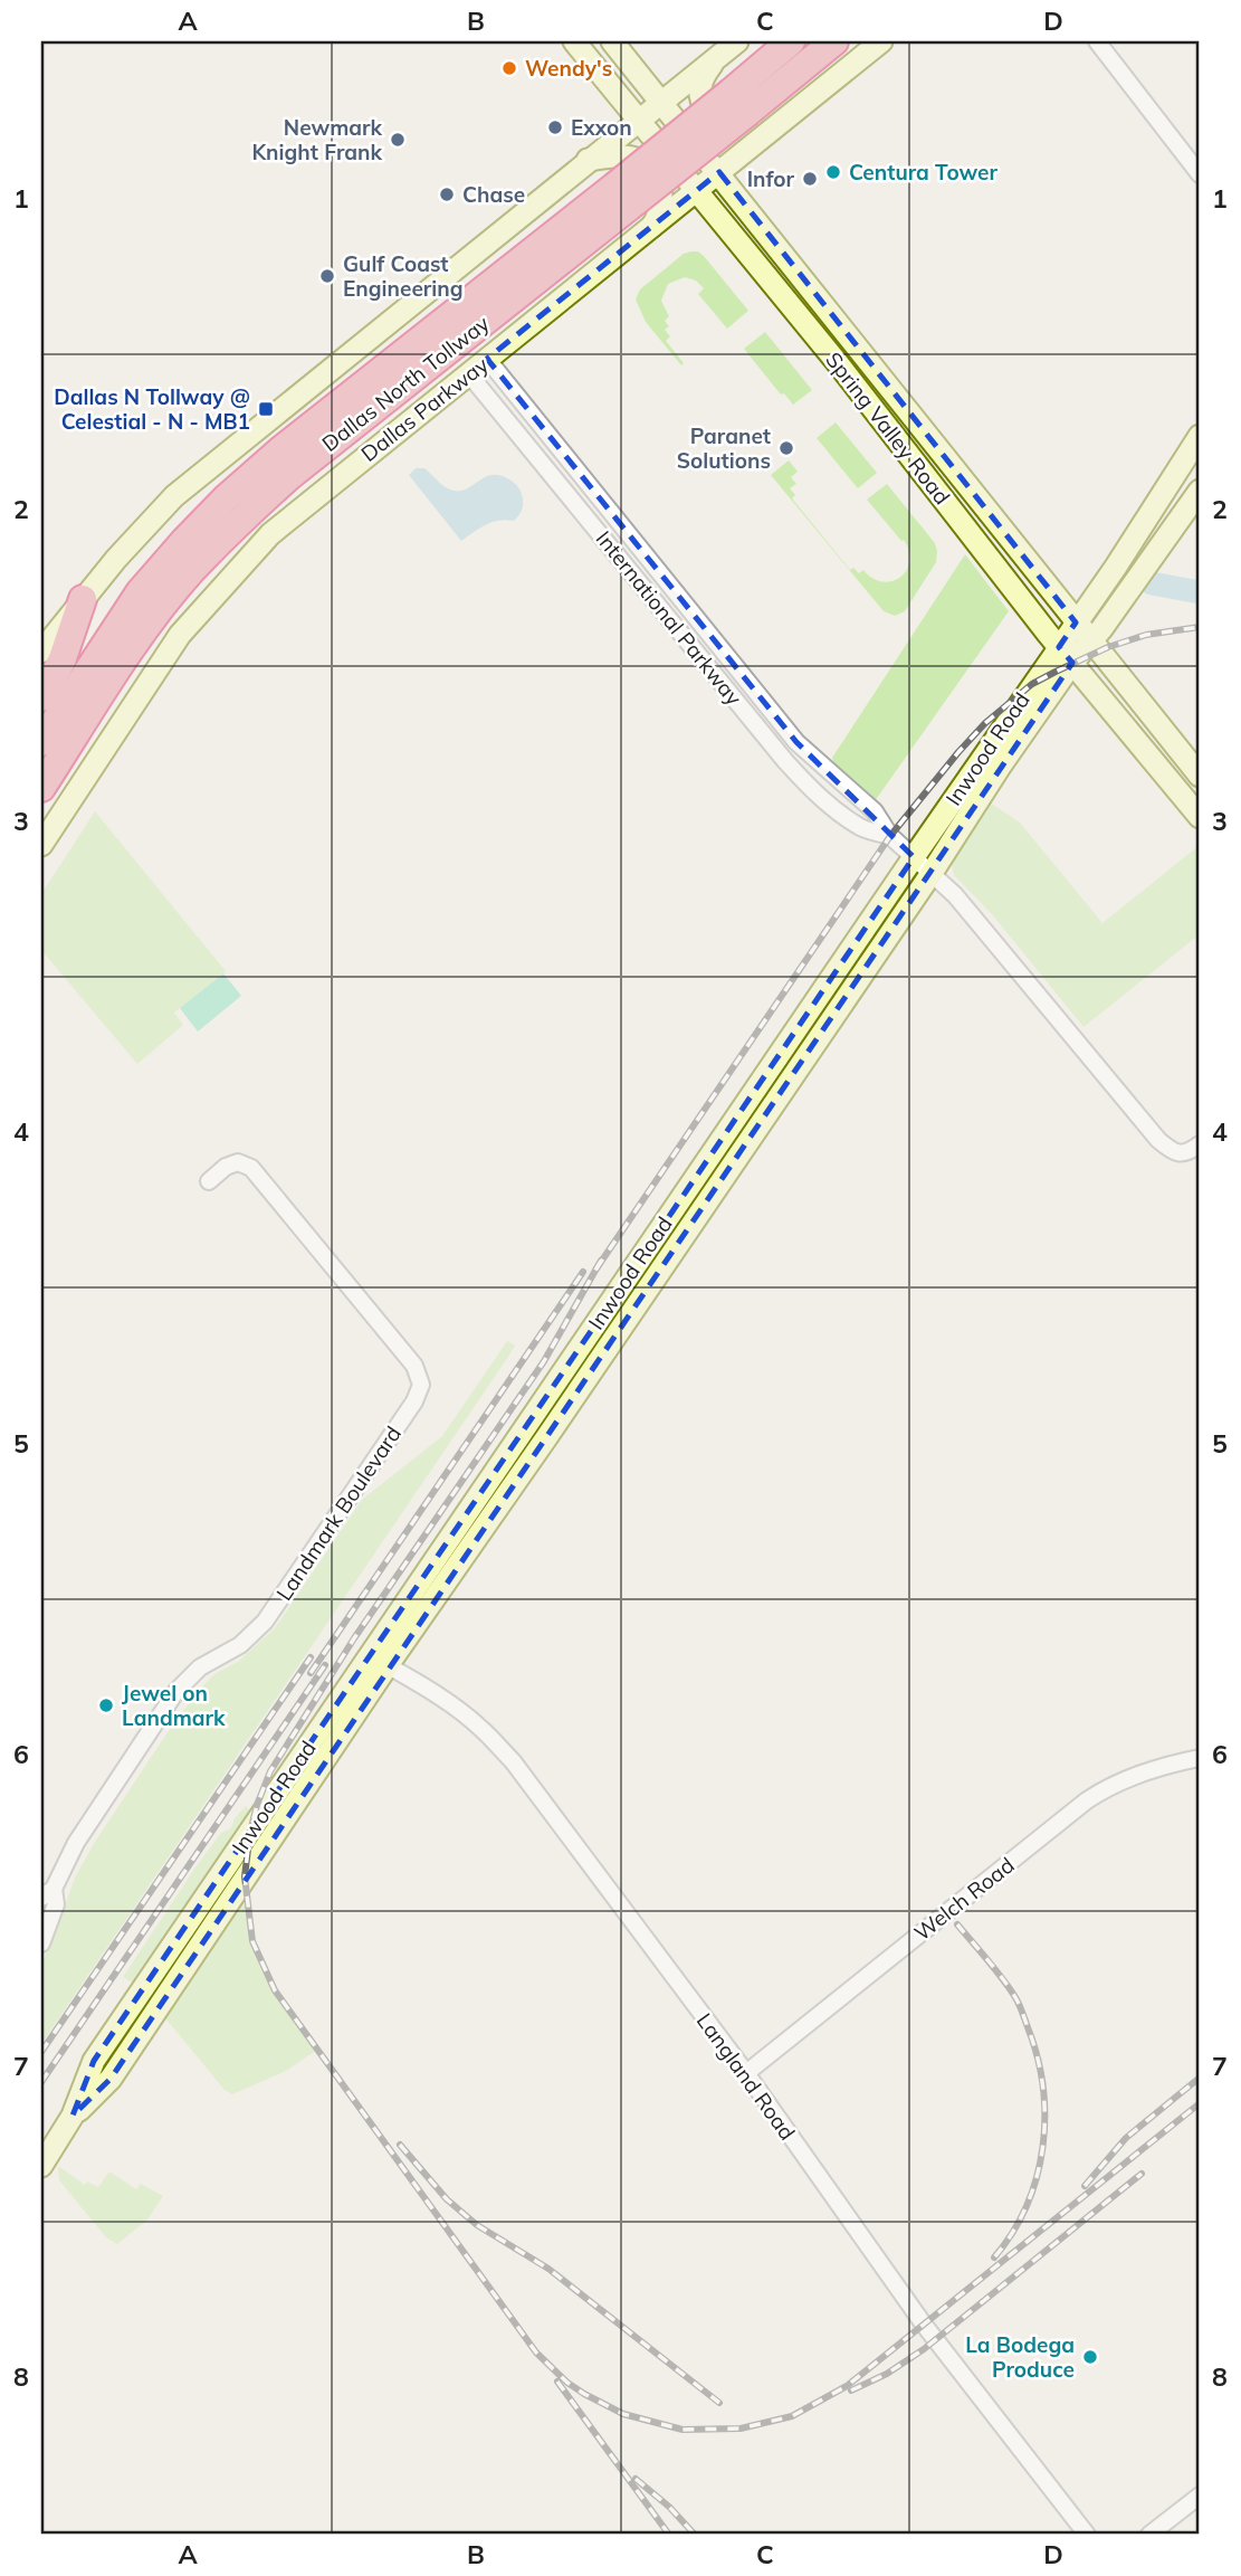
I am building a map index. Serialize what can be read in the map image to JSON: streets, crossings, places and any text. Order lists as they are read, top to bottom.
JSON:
{
  "streets": {
    "highway": ["Dallas North Tollway"],
    "main road": ["Dallas Parkway", "Spring Valley Road", "Inwood Road"],
    "street": [
      "International Parkway",
      "Landmark Boulevard",
      "Welch Road",
      "Langland Road"
    ]
  },
  "crossings": [
    ["Dallas Parkway", "Spring Valley Road"],
    ["Dallas Parkway", "International Parkway"],
    ["Spring Valley Road", "Inwood Road"],
    ["International Parkway", "Inwood Road"],
    ["Inwood Road", "Langland Road"],
    ["Welch Road", "Langland Road"]
  ],
  "places": {
    "other": [
      "Wendy's",
      "Exxon",
      "Newmark Knight Frank",
      "Centura Tower",
      "Infor",
      "Chase",
      "Gulf Coast Engineering",
      "Paranet Solutions",
      "Jewel on Landmark",
      "La Bodega Produce"
    ],
    "transit": ["Dallas N Tollway @ Celestial - N - MB1"]
  },
  "grid": {
    "columns": [
      "A",
      "B",
      "C",
      "D"
    ],
    "rows": [
      "1",
      "2",
      "3",
      "4",
      "5",
      "6",
      "7",
      "8"
    ]
  }
}
